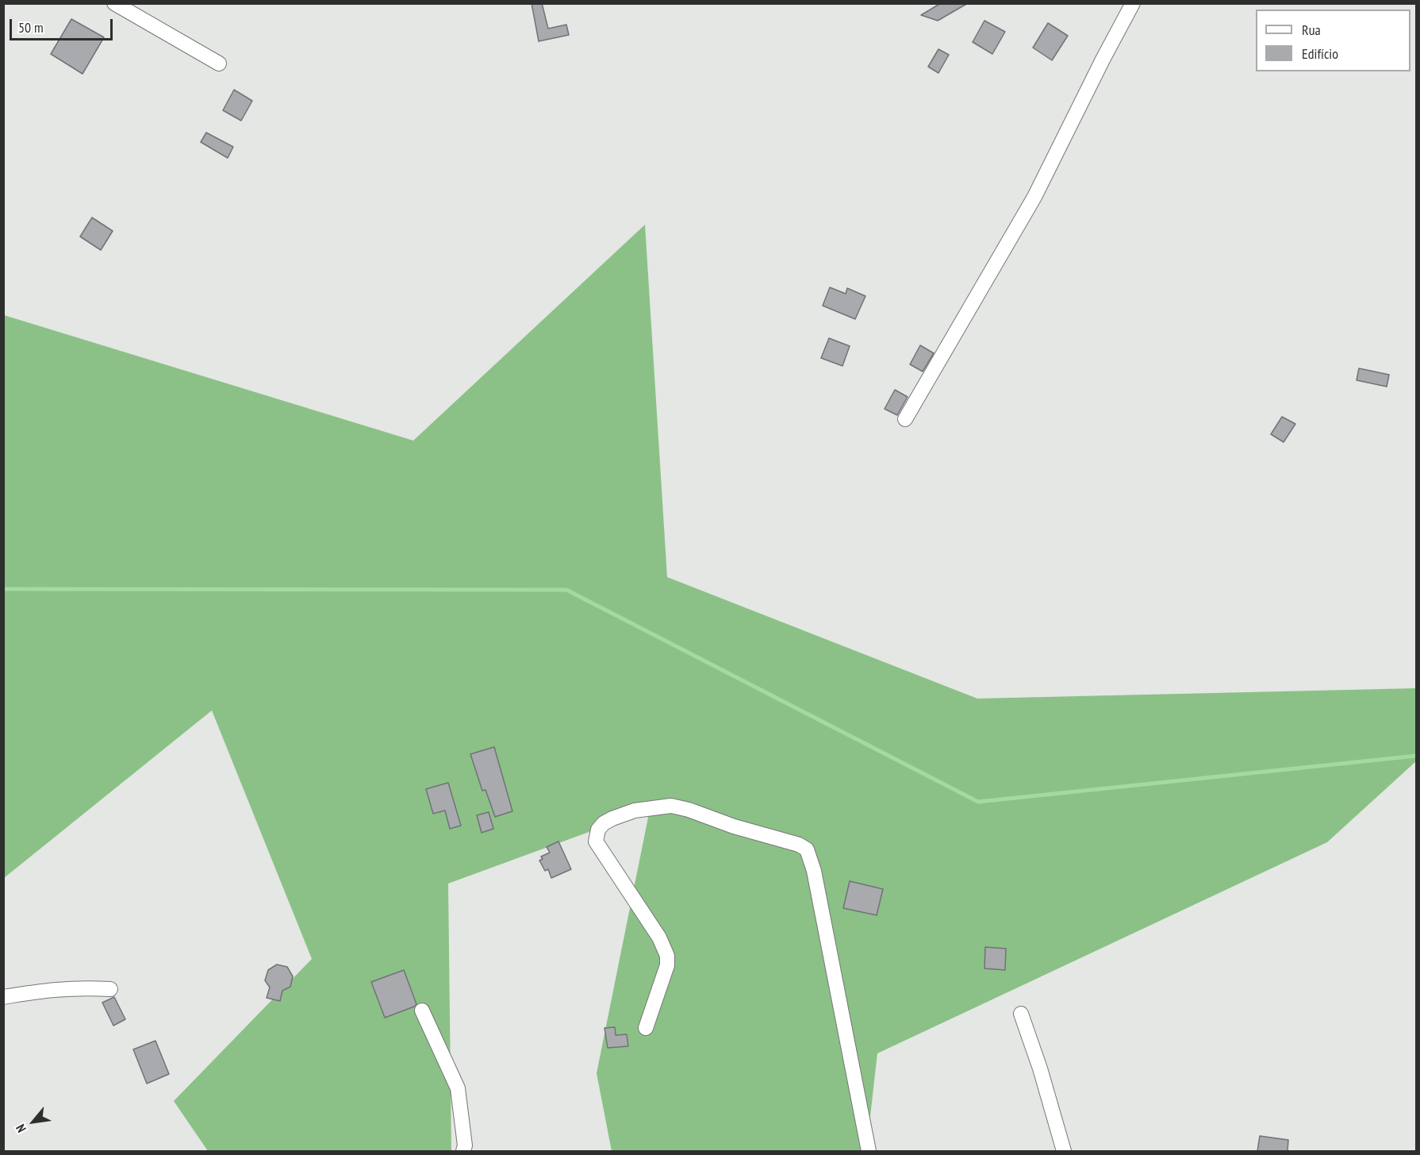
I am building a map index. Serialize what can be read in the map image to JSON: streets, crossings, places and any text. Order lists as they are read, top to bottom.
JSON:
{
  "legend": ["Rua", "Edifício"],
  "scale_bar": "50 m",
  "north": "bottom left"
}
